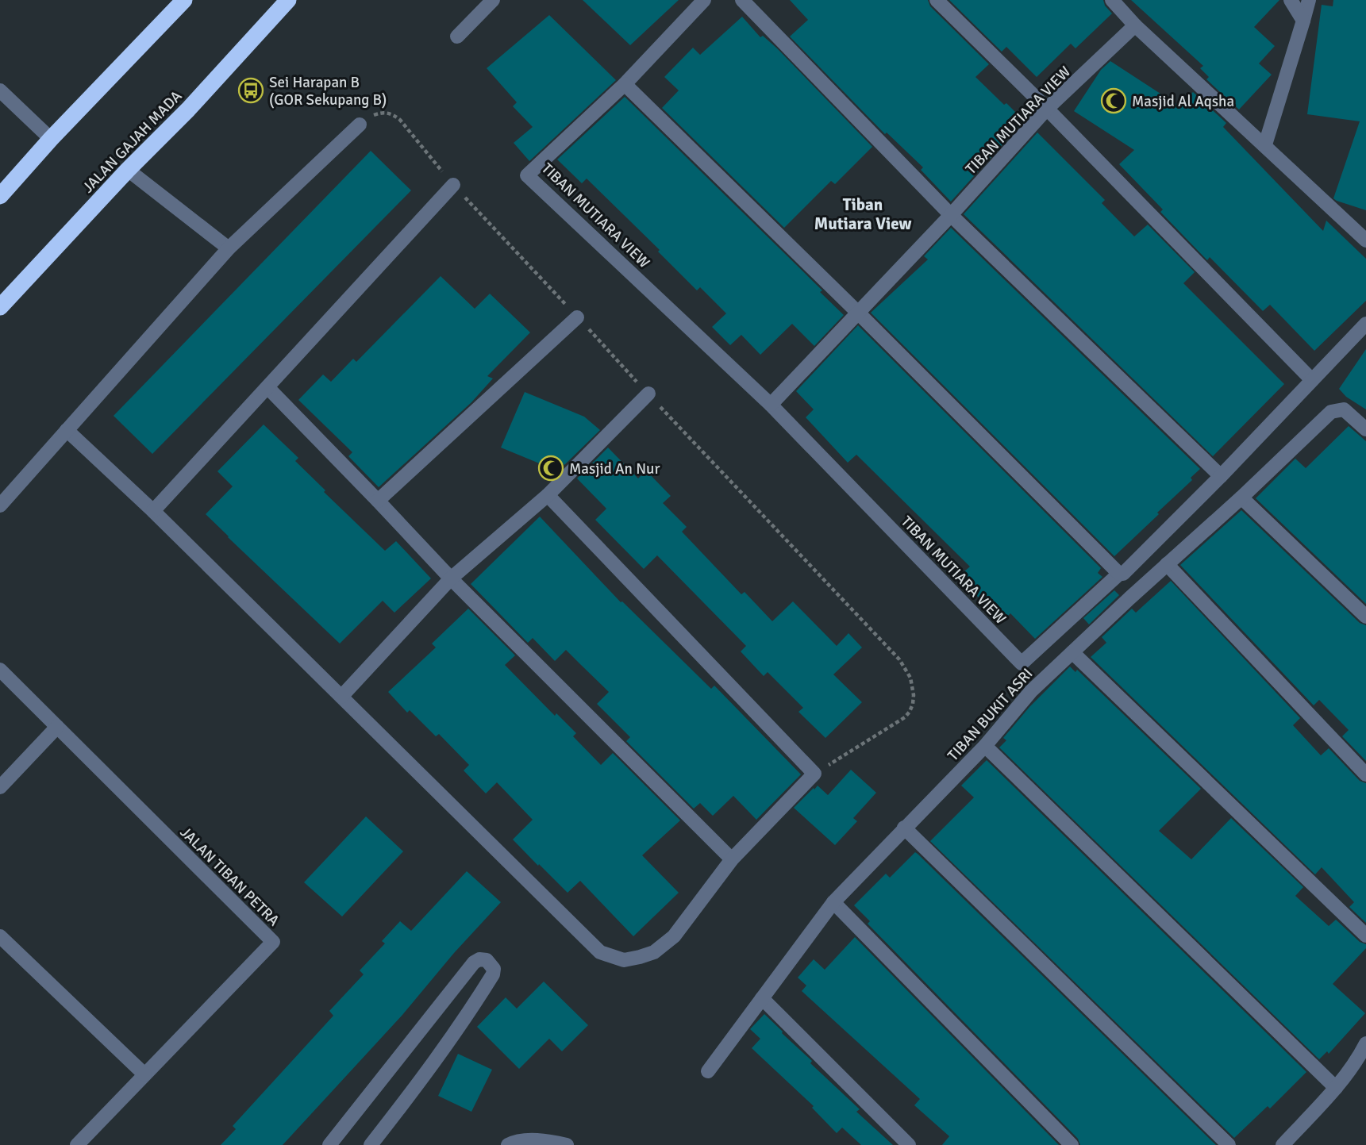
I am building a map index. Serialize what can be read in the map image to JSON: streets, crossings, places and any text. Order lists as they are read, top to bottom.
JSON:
{
  "streets": {
    "highway": ["JALAN GAJAH MADA"],
    "street": ["TIBAN MUTIARA VIEW", "TIBAN BUKIT ASRI", "JALAN TIBAN PETRA"]
  },
  "districts": ["Tiban Mutiara View"],
  "places": {
    "bus stop": ["Sei Harapan B (GOR Sekupang B)"],
    "mosque": ["Masjid Al Aqsha", "Masjid An Nur"]
  }
}
